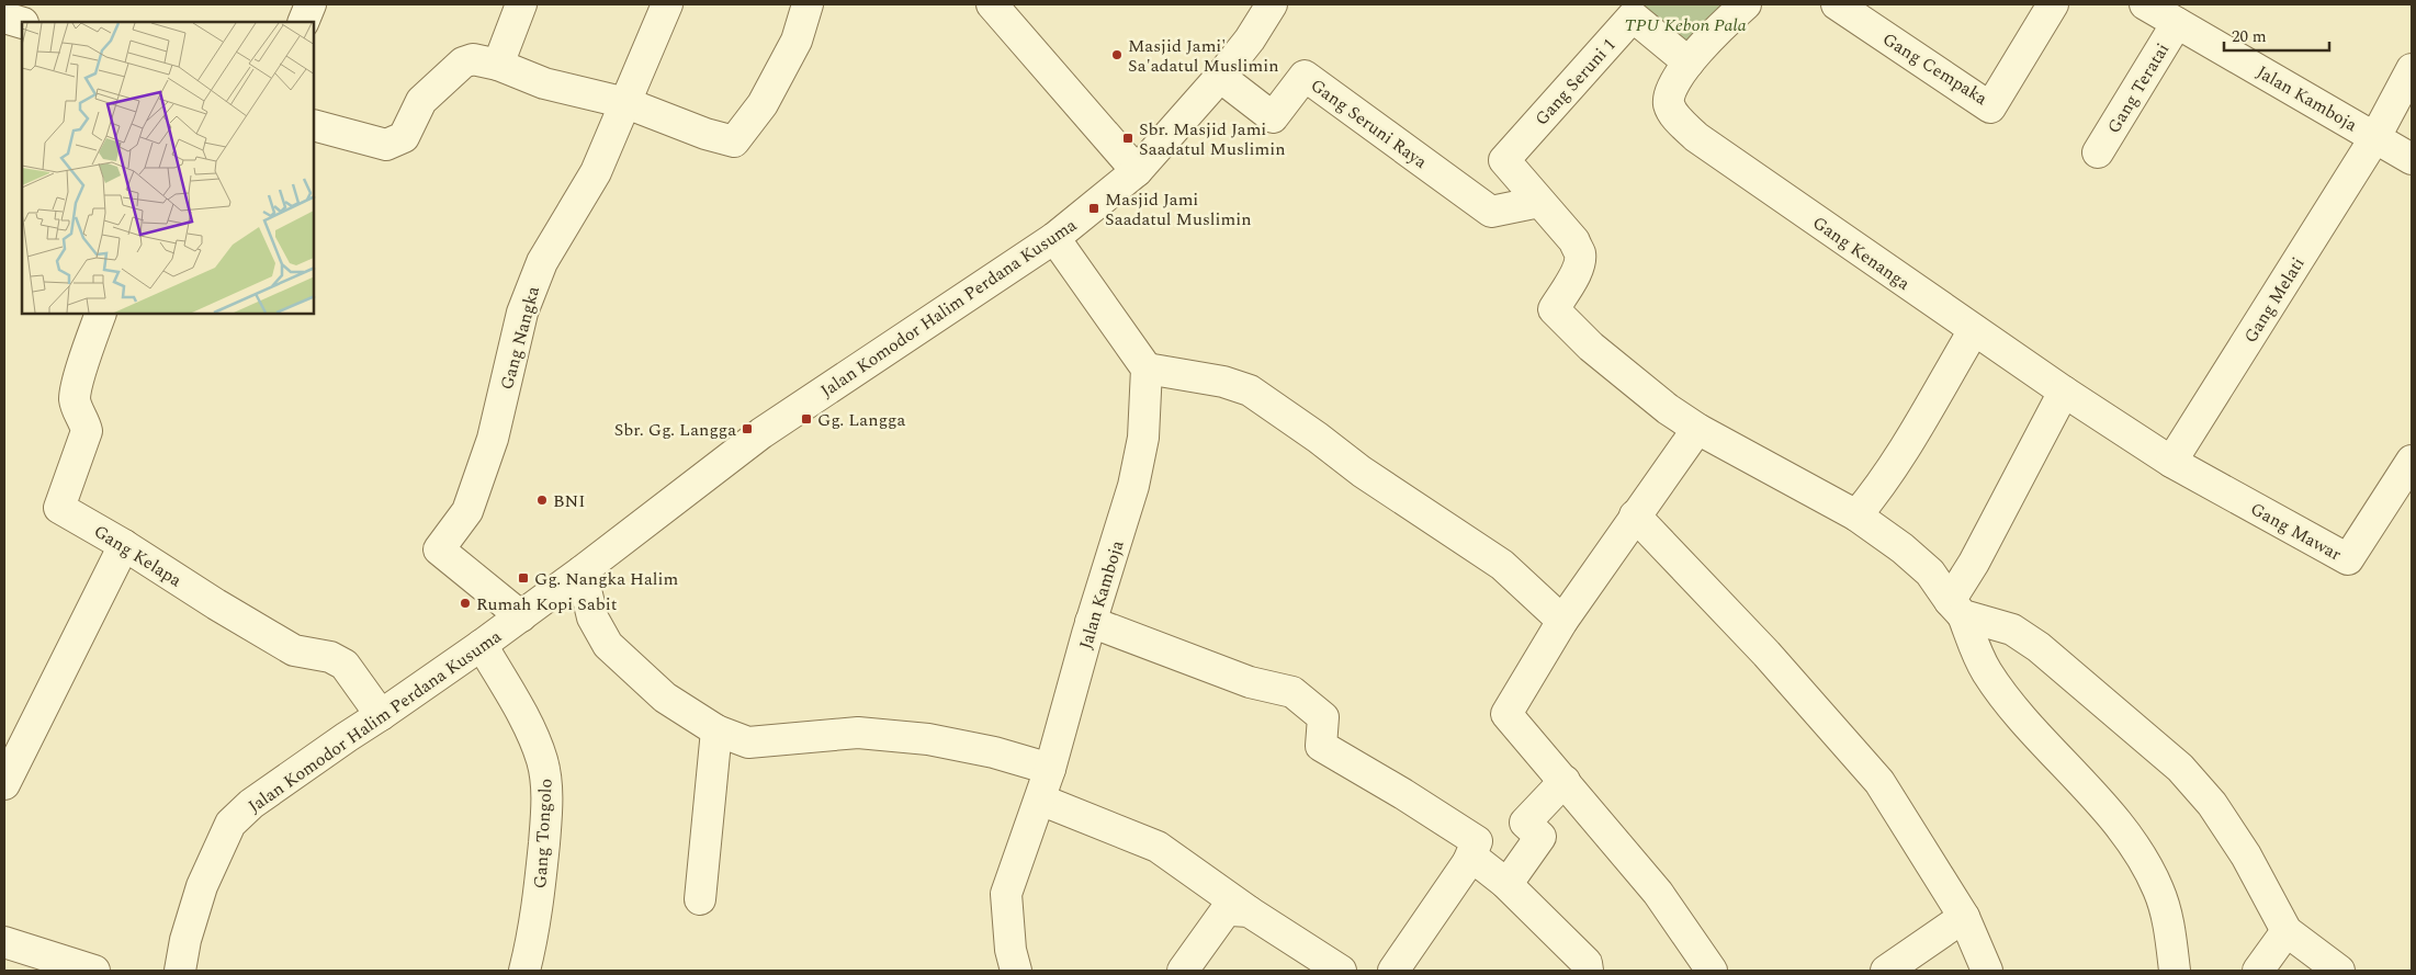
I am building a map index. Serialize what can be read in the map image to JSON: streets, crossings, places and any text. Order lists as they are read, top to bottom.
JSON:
{
  "streets": {
    "street": [
      "Gang Cempaka",
      "Gang Seruni 1",
      "Gang Teratai",
      "Jalan Kamboja",
      "Gang Seruni Raya",
      "Gang Kenanga",
      "Gang Melati",
      "Jalan Komodor Halim Perdana Kusuma",
      "Gang Nangka",
      "Gang Mawar",
      "Gang Kelapa",
      "Gang Tongolo"
    ]
  },
  "crossings": [
    ["Gang Seruni 1", "Gang Seruni Raya"],
    ["Gang Seruni 1", "Gang Kenanga"],
    ["Gang Teratai", "Jalan Kamboja"],
    ["Jalan Kamboja", "Gang Melati"],
    ["Gang Seruni Raya", "Jalan Komodor Halim Perdana Kusuma"],
    ["Gang Kenanga", "Gang Melati"],
    ["Gang Kenanga", "Gang Mawar"],
    ["Gang Melati", "Gang Mawar"],
    ["Jalan Komodor Halim Perdana Kusuma", "Gang Nangka"],
    ["Jalan Komodor Halim Perdana Kusuma", "Gang Kelapa"],
    ["Jalan Komodor Halim Perdana Kusuma", "Gang Tongolo"]
  ],
  "parks": ["TPU Kebon Pala"],
  "places": {
    "other": ["Masjid Jami' Sa'adatul Muslimin", "BNI", "Rumah Kopi Sabit"],
    "transit": [
      "Sbr. Masjid Jami Saadatul Muslimin",
      "Masjid Jami Saadatul Muslimin",
      "Gg. Langga",
      "Sbr. Gg. Langga",
      "Gg. Nangka Halim"
    ]
  },
  "scale_bar": "20 m"
}
